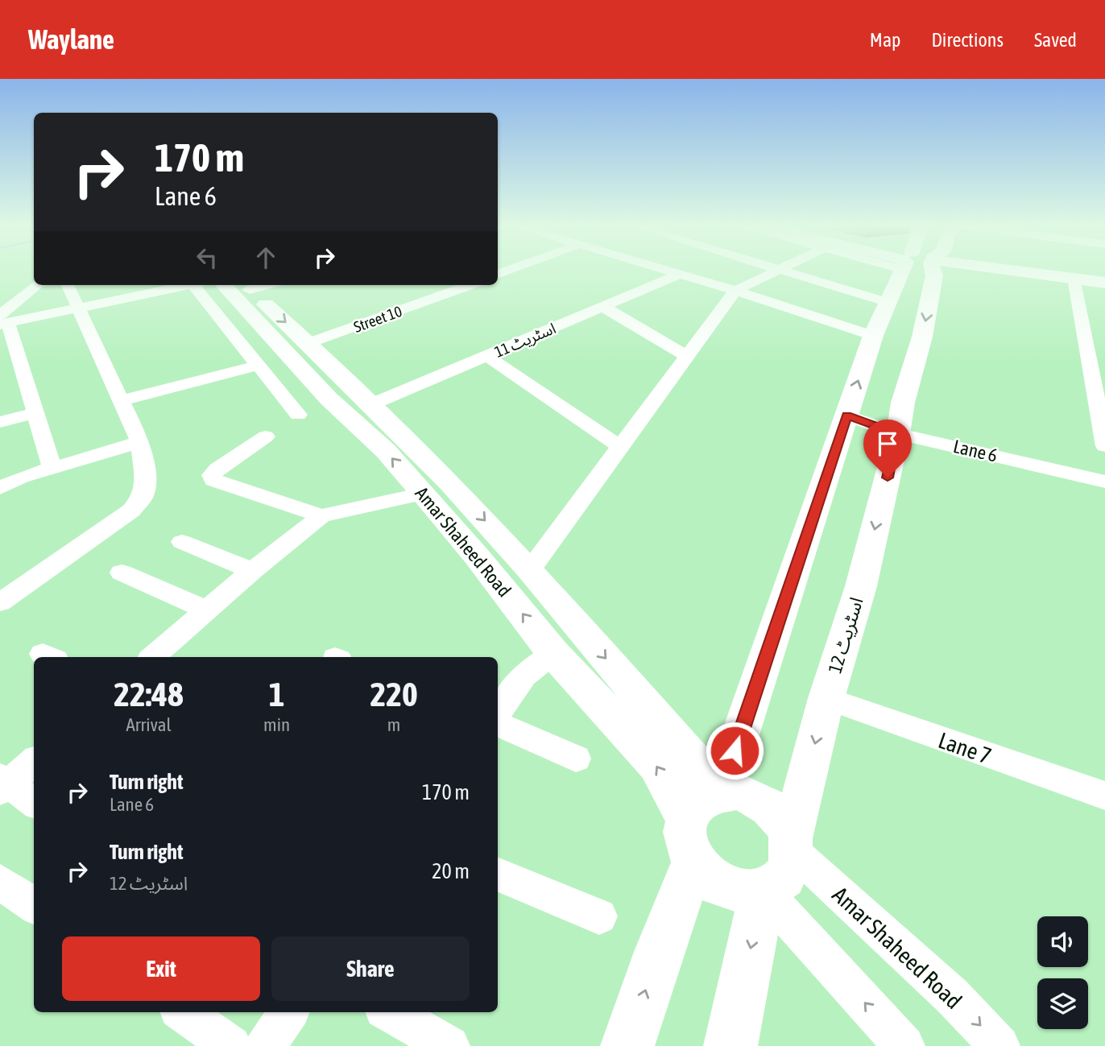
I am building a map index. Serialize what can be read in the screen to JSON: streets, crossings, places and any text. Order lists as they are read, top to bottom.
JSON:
{
  "streets": {
    "main road": ["Amar Shaheed Road", "اسٹریٹ 12"],
    "street": [
      "Street 10",
      "اسٹریٹ 11",
      "Lane 6",
      "Lane 7"
    ]
  },
  "crossings": [
    ["Street 10", "Amar Shaheed Road"],
    ["اسٹریٹ 11", "Amar Shaheed Road"],
    ["Lane 6", "اسٹریٹ 12"],
    ["Amar Shaheed Road", "اسٹریٹ 12"],
    ["اسٹریٹ 12", "Lane 7"]
  ],
  "page": {
    "header": "Waylane",
    "nav": ["Map", "Directions", "Saved"],
    "turn": ["170 m", "Lane 6"],
    "eta": [
      "22:48",
      "Arrival",
      "1",
      "min",
      "220",
      "m"
    ],
    "list": [
      {
        "name": "Turn right",
        "note": "Lane 6",
        "value": "170 m"
      },
      {
        "name": "Turn right",
        "note": "اسٹریٹ 12",
        "value": "20 m"
      }
    ],
    "buttons": ["Exit", "Share"]
  }
}
